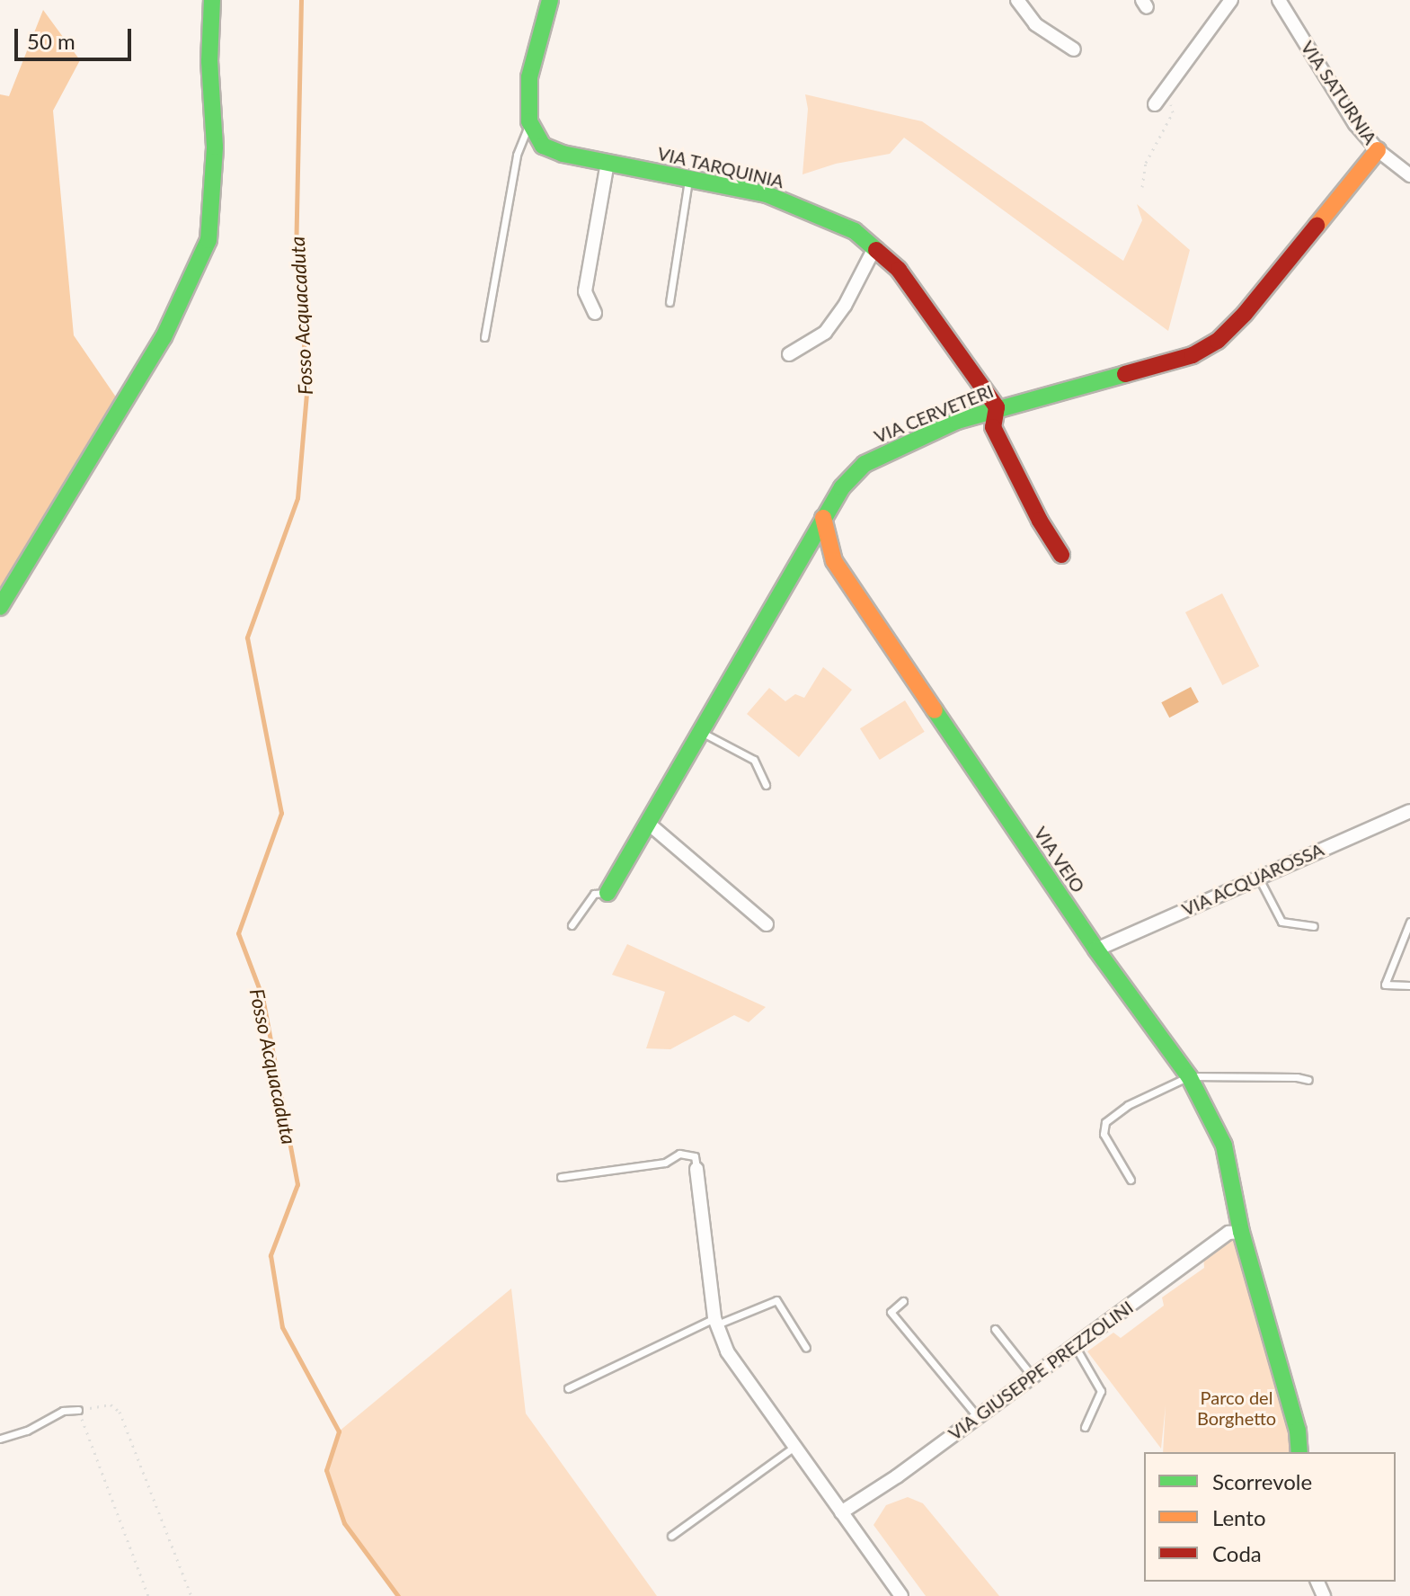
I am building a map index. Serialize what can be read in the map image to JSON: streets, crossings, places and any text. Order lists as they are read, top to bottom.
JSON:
{
  "streets": {
    "street": [
      "VIA SATURNIA",
      "VIA TARQUINIA",
      "VIA CERVETERI",
      "VIA VEIO",
      "VIA ACQUAROSSA",
      "VIA GIUSEPPE PREZZOLINI"
    ]
  },
  "crossings": [
    ["VIA SATURNIA", "VIA CERVETERI"],
    ["VIA TARQUINIA", "VIA CERVETERI"],
    ["VIA CERVETERI", "VIA VEIO"],
    ["VIA VEIO", "VIA ACQUAROSSA"],
    ["VIA VEIO", "VIA GIUSEPPE PREZZOLINI"]
  ],
  "water": ["Fosso Acquacaduta"],
  "parks": ["Parco del Borghetto"],
  "legend": ["Scorrevole", "Lento", "Coda"],
  "scale_bar": "50 m"
}
